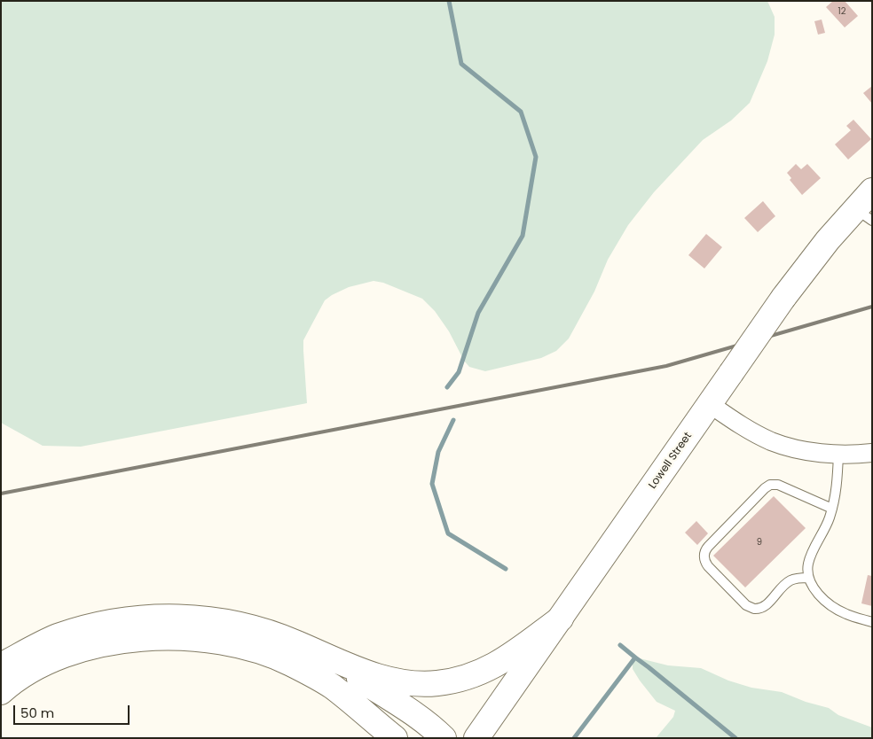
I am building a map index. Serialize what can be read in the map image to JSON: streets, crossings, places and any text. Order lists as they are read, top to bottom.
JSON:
{
  "streets": {
    "main road": ["Lowell Street"]
  },
  "house_numbers": ["12", "9"],
  "scale_bar": "50 m"
}
